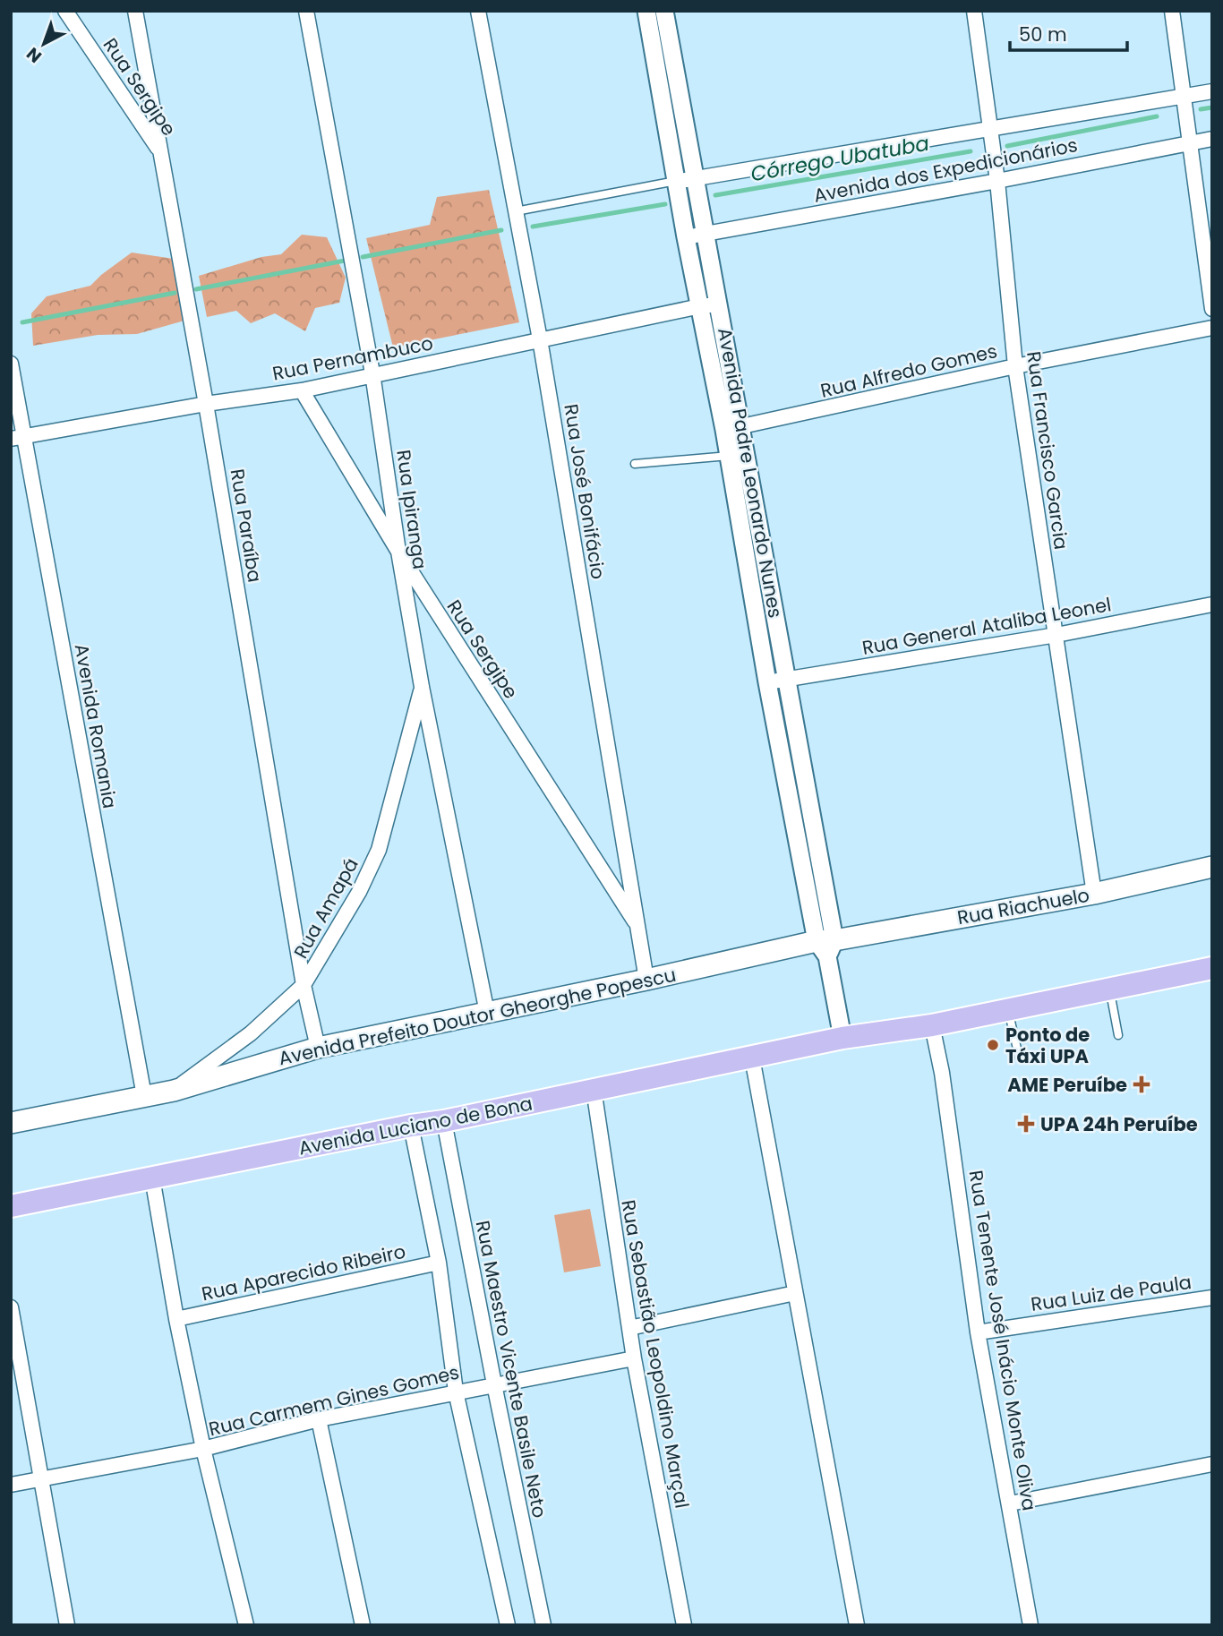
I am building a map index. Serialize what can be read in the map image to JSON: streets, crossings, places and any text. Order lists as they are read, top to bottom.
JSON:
{
  "streets": {
    "main road": ["Rua Riachuelo", "Avenida Prefeito Doutor Gheorghe Popescu", "Avenida Luciano de Bona"],
    "street": [
      "Rua Sergipe",
      "Avenida dos Expedicionários",
      "Rua Pernambuco",
      "Rua Alfredo Gomes",
      "Rua Francisco Garcia",
      "Avenida Padre Leonardo Nunes",
      "Rua José Bonifácio",
      "Rua Ipiranga",
      "Rua Paraíba",
      "Rua General Ataliba Leonel",
      "Avenida Romania",
      "Rua Amapá",
      "Rua Aparecido Ribeiro",
      "Rua Luiz de Paula",
      "Rua Tenente José Inácio Monte Oliva",
      "Rua Sebastião Leopoldino Marçal",
      "Rua Maestro Vicente Basile Neto",
      "Rua Carmem Gines Gomes"
    ]
  },
  "crossings": [
    ["Rua Sergipe", "Rua Pernambuco"],
    ["Rua Sergipe", "Rua José Bonifácio"],
    ["Rua Sergipe", "Rua Ipiranga"],
    ["Rua Sergipe", "Rua Paraíba"],
    ["Avenida dos Expedicionários", "Rua Francisco Garcia"],
    ["Avenida dos Expedicionários", "Avenida Padre Leonardo Nunes"],
    ["Avenida dos Expedicionários", "Rua José Bonifácio"],
    ["Rua Pernambuco", "Avenida Padre Leonardo Nunes"],
    ["Rua Pernambuco", "Rua José Bonifácio"],
    ["Rua Pernambuco", "Rua Ipiranga"],
    ["Rua Pernambuco", "Rua Paraíba"],
    ["Rua Pernambuco", "Avenida Romania"],
    ["Rua Alfredo Gomes", "Rua Francisco Garcia"],
    ["Rua Alfredo Gomes", "Avenida Padre Leonardo Nunes"],
    ["Rua Francisco Garcia", "Rua General Ataliba Leonel"],
    ["Rua Francisco Garcia", "Rua Riachuelo"],
    ["Avenida Padre Leonardo Nunes", "Rua General Ataliba Leonel"],
    ["Avenida Padre Leonardo Nunes", "Rua Riachuelo"],
    ["Avenida Padre Leonardo Nunes", "Avenida Prefeito Doutor Gheorghe Popescu"],
    ["Rua José Bonifácio", "Avenida Prefeito Doutor Gheorghe Popescu"],
    ["Rua Ipiranga", "Rua Amapá"],
    ["Rua Ipiranga", "Avenida Prefeito Doutor Gheorghe Popescu"],
    ["Rua Paraíba", "Rua Amapá"],
    ["Rua Paraíba", "Avenida Prefeito Doutor Gheorghe Popescu"],
    ["Avenida Romania", "Avenida Prefeito Doutor Gheorghe Popescu"],
    ["Rua Riachuelo", "Avenida Prefeito Doutor Gheorghe Popescu"],
    ["Rua Amapá", "Avenida Prefeito Doutor Gheorghe Popescu"],
    ["Avenida Luciano de Bona", "Rua Tenente José Inácio Monte Oliva"],
    ["Avenida Luciano de Bona", "Rua Sebastião Leopoldino Marçal"],
    ["Avenida Luciano de Bona", "Rua Maestro Vicente Basile Neto"],
    ["Rua Luiz de Paula", "Rua Tenente José Inácio Monte Oliva"],
    ["Rua Sebastião Leopoldino Marçal", "Rua Carmem Gines Gomes"],
    ["Rua Maestro Vicente Basile Neto", "Rua Carmem Gines Gomes"]
  ],
  "water": ["Córrego Ubatuba"],
  "places": {
    "other": ["Ponto de Táxi UPA"],
    "health": ["AME Peruíbe", "UPA 24h Peruíbe"]
  },
  "scale_bar": "50 m",
  "north": "bottom left"
}
